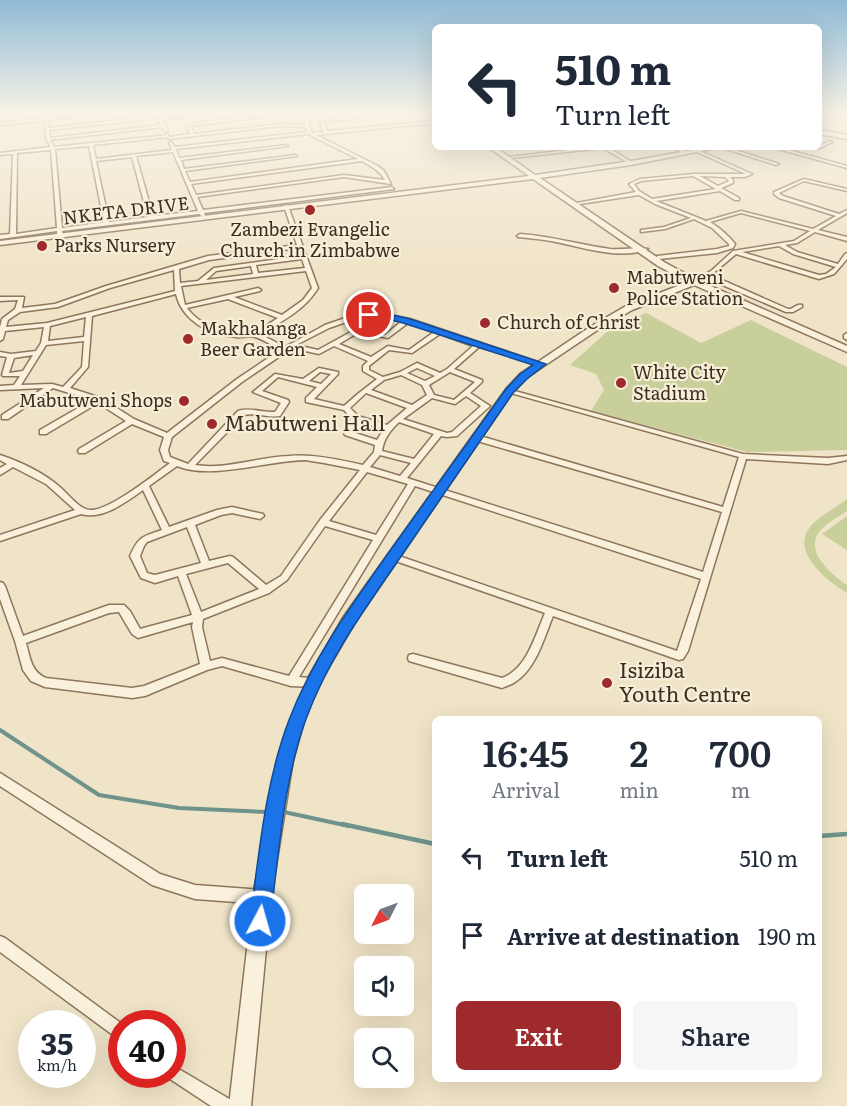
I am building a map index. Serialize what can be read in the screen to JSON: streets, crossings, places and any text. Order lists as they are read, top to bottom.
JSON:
{
  "streets": {
    "street": ["NKETA DRIVE"]
  },
  "places": [
    "Zambezi Evangelic Church in Zimbabwe",
    "Parks Nursery",
    "Mabutweni Police Station",
    "Church of Christ",
    "Makhalanga Beer Garden",
    "White City Stadium",
    "Mabutweni Shops",
    "Mabutweni Hall",
    "Isiziba Youth Centre"
  ],
  "north": "bottom left",
  "page": {
    "turn": ["510 m", "Turn left"],
    "eta": [
      "16:45",
      "Arrival",
      "2",
      "min",
      "700",
      "m"
    ],
    "list": [
      {
        "name": "Turn left",
        "value": "510 m"
      },
      {
        "name": "Arrive at destination",
        "value": "190 m"
      }
    ],
    "buttons": ["Exit", "Share"],
    "speed": "35 km/h",
    "limit": "40"
  }
}
